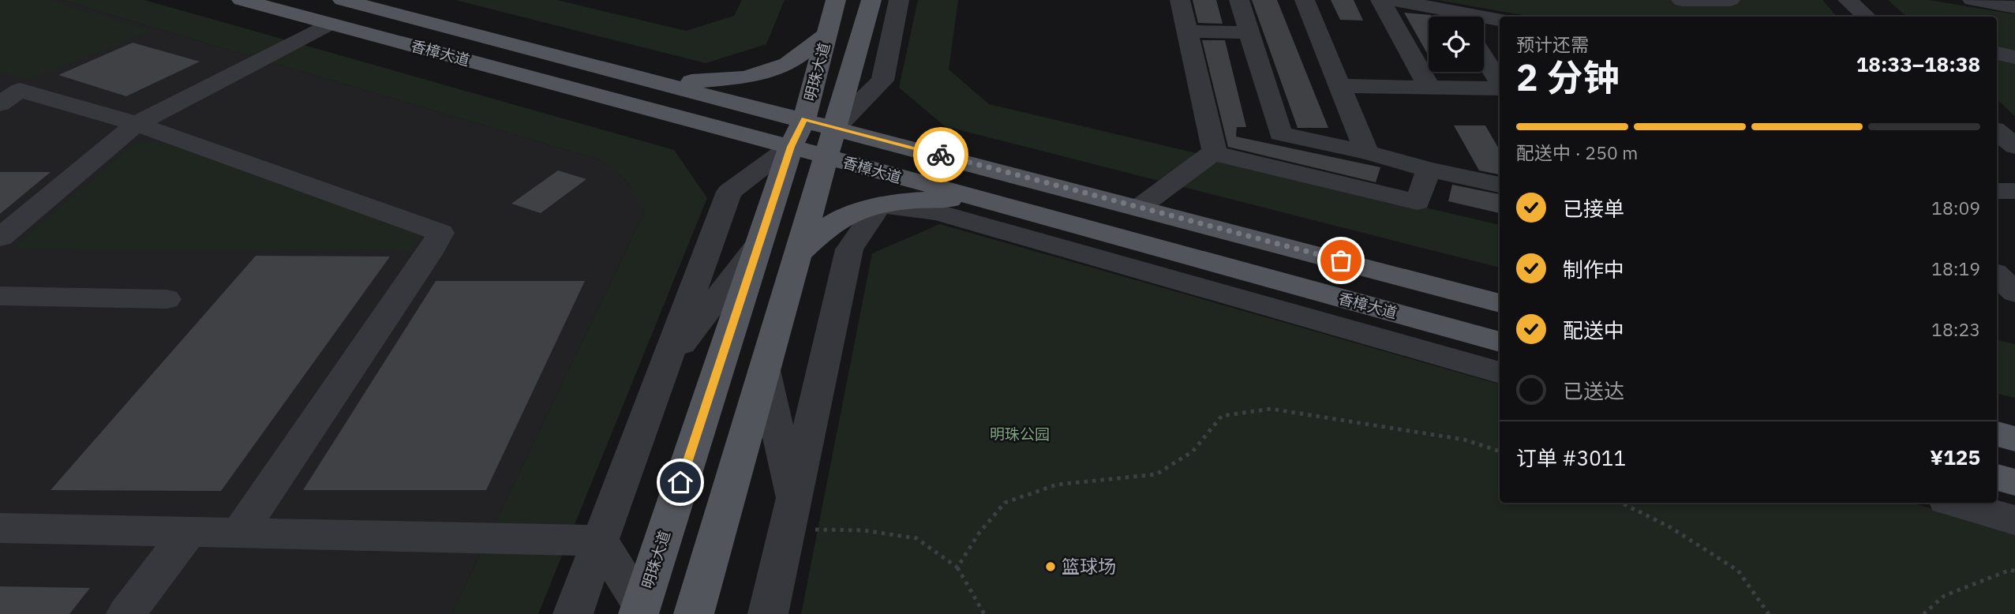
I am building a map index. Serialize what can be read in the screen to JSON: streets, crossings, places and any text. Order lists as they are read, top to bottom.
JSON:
{
  "streets": {
    "main road": ["香樟大道", "明珠大道"]
  },
  "crossings": [
    ["香樟大道", "明珠大道"]
  ],
  "parks": ["明珠公园"],
  "places": ["篮球场"],
  "page": {
    "heading": ["2 分钟", "预计还需", "18:33–18:38"],
    "panel": ["订单 #3011", "¥125"],
    "bar": "配送中 · 250 m",
    "list": [
      ["已接单", "18:09"],
      ["制作中", "18:19"],
      ["配送中", "18:23"],
      "已送达"
    ]
  }
}
